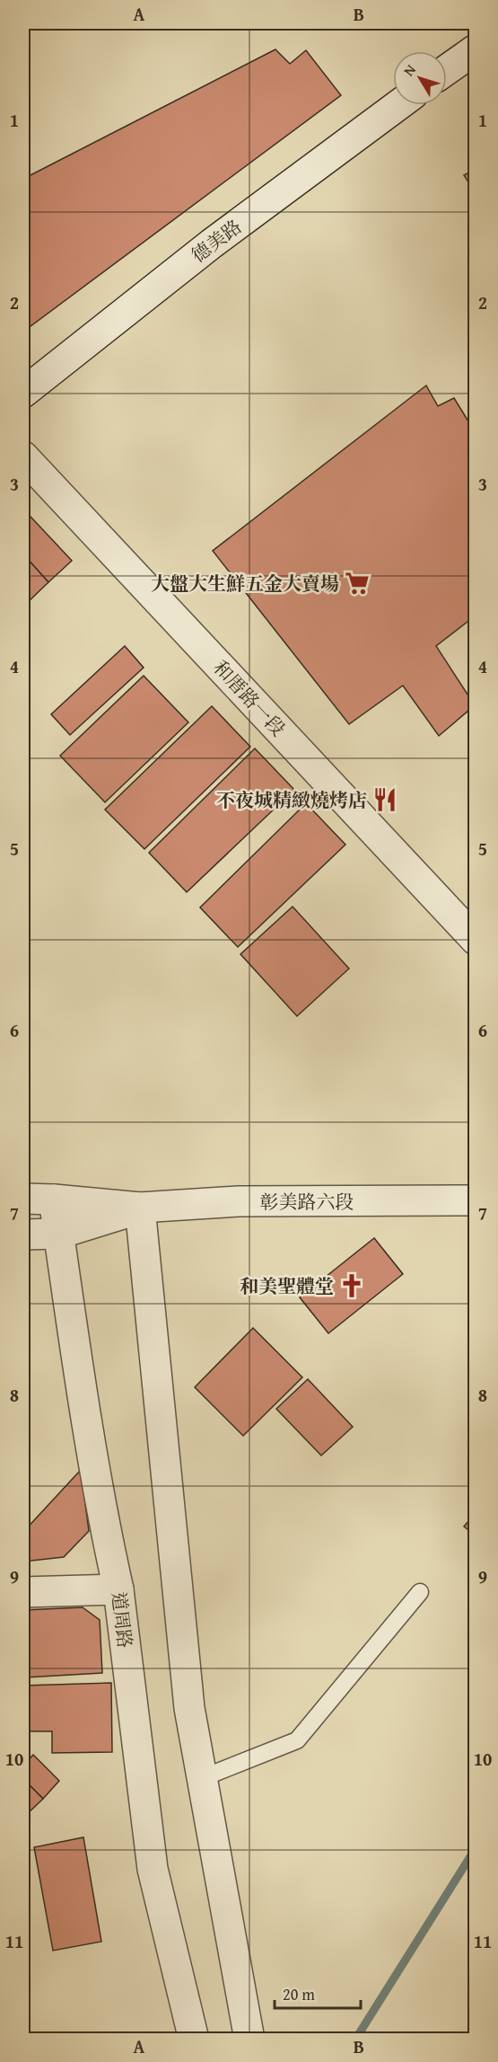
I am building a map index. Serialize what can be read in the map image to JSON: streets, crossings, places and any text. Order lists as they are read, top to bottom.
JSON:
{
  "streets": {
    "street": [
      "德美路",
      "和厝路一段",
      "彰美路六段",
      "道周路"
    ]
  },
  "crossings": [
    ["彰美路六段", "道周路"]
  ],
  "places": {
    "supermarket": ["大盤大生鮮五金大賣場"],
    "restaurant": ["不夜城精緻燒烤店"],
    "church": ["和美聖體堂"]
  },
  "scale_bar": "20 m",
  "north": "top left",
  "grid": {
    "columns": ["A", "B"],
    "rows": [
      "1",
      "2",
      "3",
      "4",
      "5",
      "6",
      "7",
      "8",
      "9",
      "10",
      "11"
    ]
  }
}
